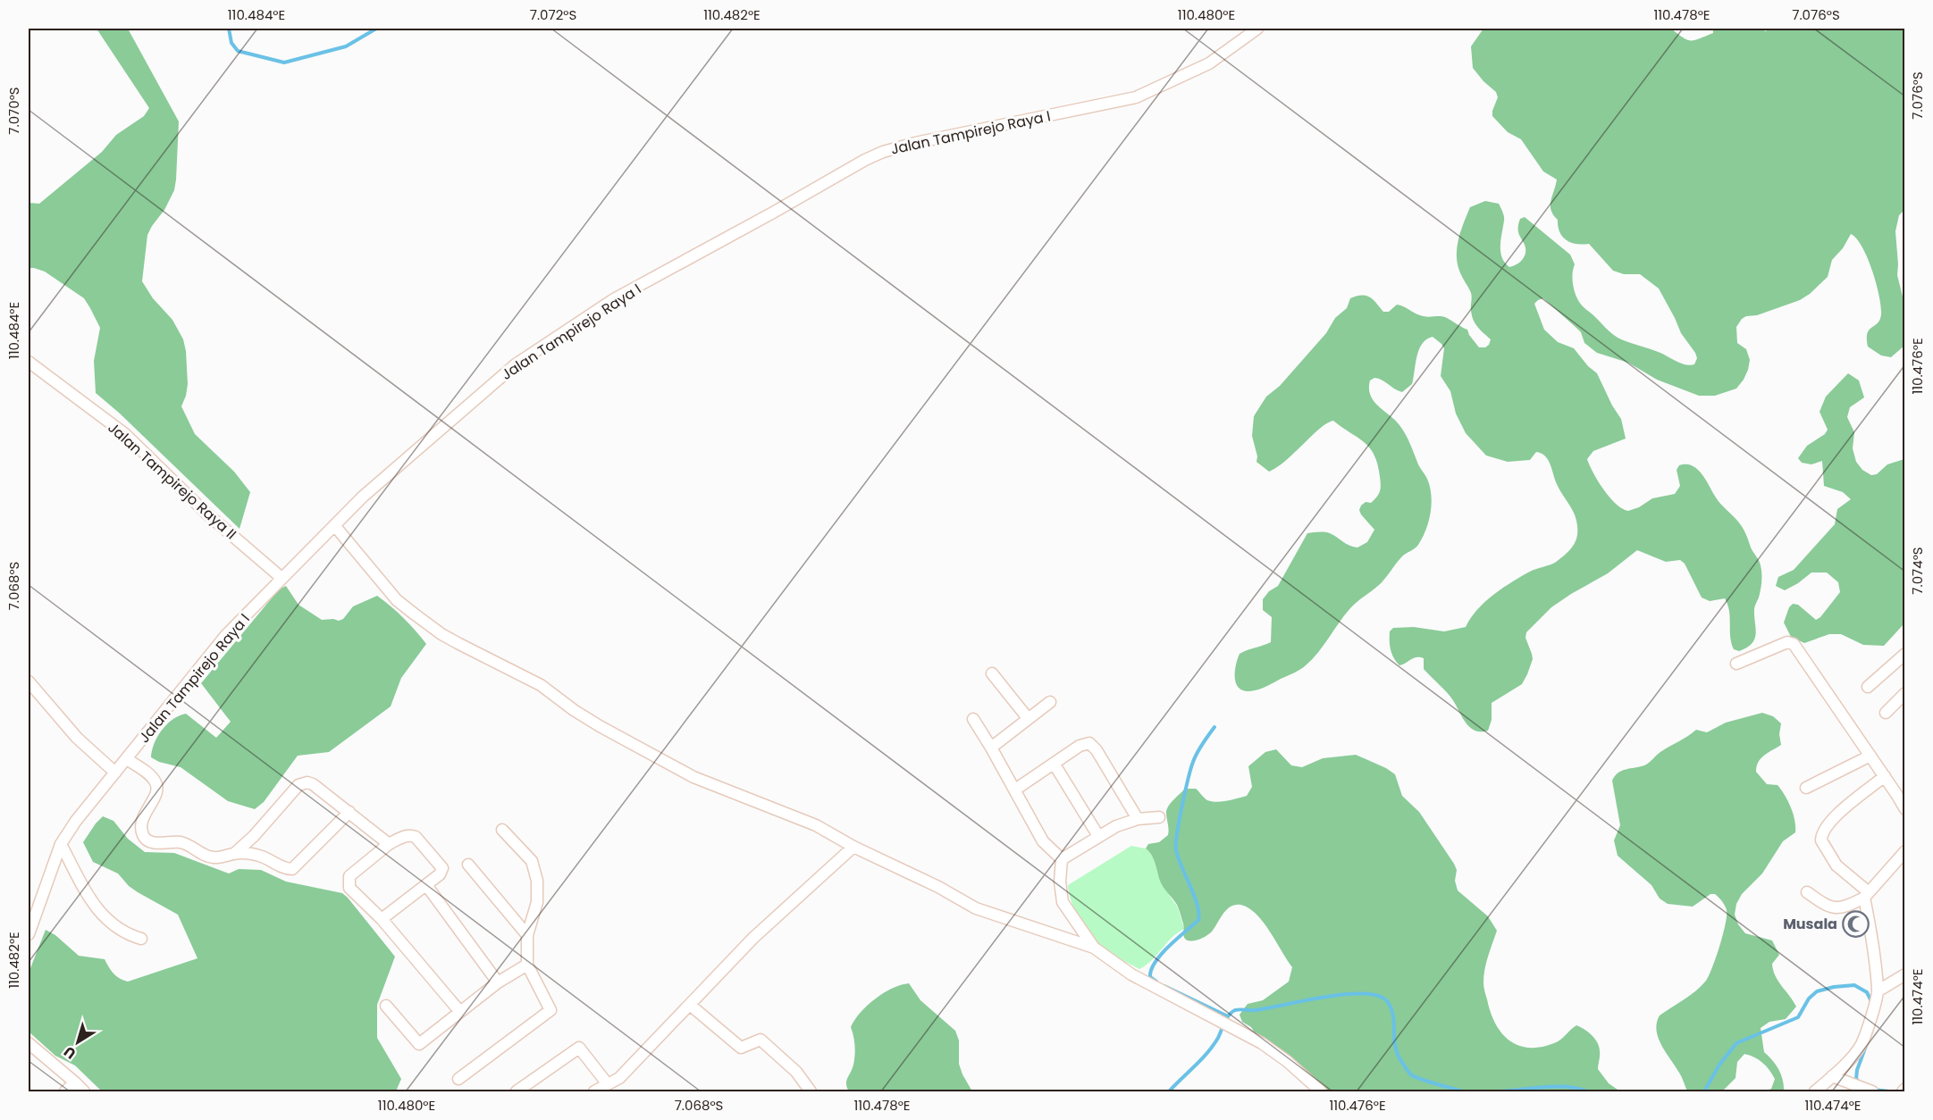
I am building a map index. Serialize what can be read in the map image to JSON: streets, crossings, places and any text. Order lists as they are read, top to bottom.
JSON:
{
  "streets": {
    "street": ["Jalan Tampirejo Raya I", "Jalan Tampirejo Raya II"]
  },
  "crossings": [
    ["Jalan Tampirejo Raya I", "Jalan Tampirejo Raya II"]
  ],
  "places": {
    "mosque": ["Musala"]
  },
  "north": "bottom left",
  "coordinates": [
    "110.484°E",
    "7.072°S",
    "110.482°E",
    "110.480°E",
    "110.478°E",
    "7.076°S",
    "7.070°S",
    "110.476°E",
    "7.074°S",
    "7.068°S",
    "110.474°E"
  ]
}
